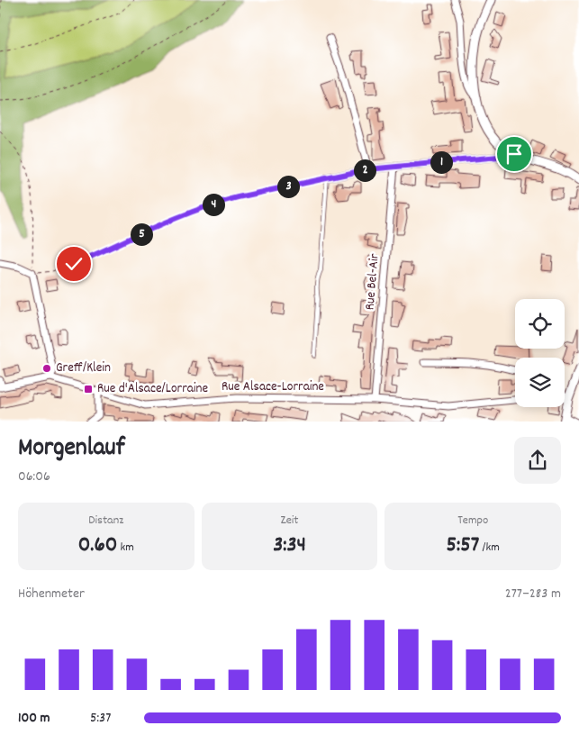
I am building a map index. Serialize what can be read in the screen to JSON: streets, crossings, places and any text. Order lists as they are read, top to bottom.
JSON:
{
  "streets": {
    "street": ["Rue Bel-Air", "Rue Alsace-Lorraine"]
  },
  "crossings": [
    ["Rue Bel-Air", "Rue Alsace-Lorraine"]
  ],
  "places": {
    "other": ["Greff/Klein"],
    "transit": ["Rue d'Alsace/Lorraine"]
  },
  "page": {
    "pins": [
      "1",
      "2",
      "3",
      "4",
      "5"
    ],
    "heading": ["Morgenlauf", "06:06"],
    "stats": [
      ["Distanz", "0.60 km"],
      ["Zeit", "3:34"],
      ["Tempo", "5:57 /km"]
    ],
    "chart": ["Höhenmeter", "277–283 m"],
    "list": [
      {
        "name": "100 m",
        "note": "5:37"
      }
    ]
  }
}
